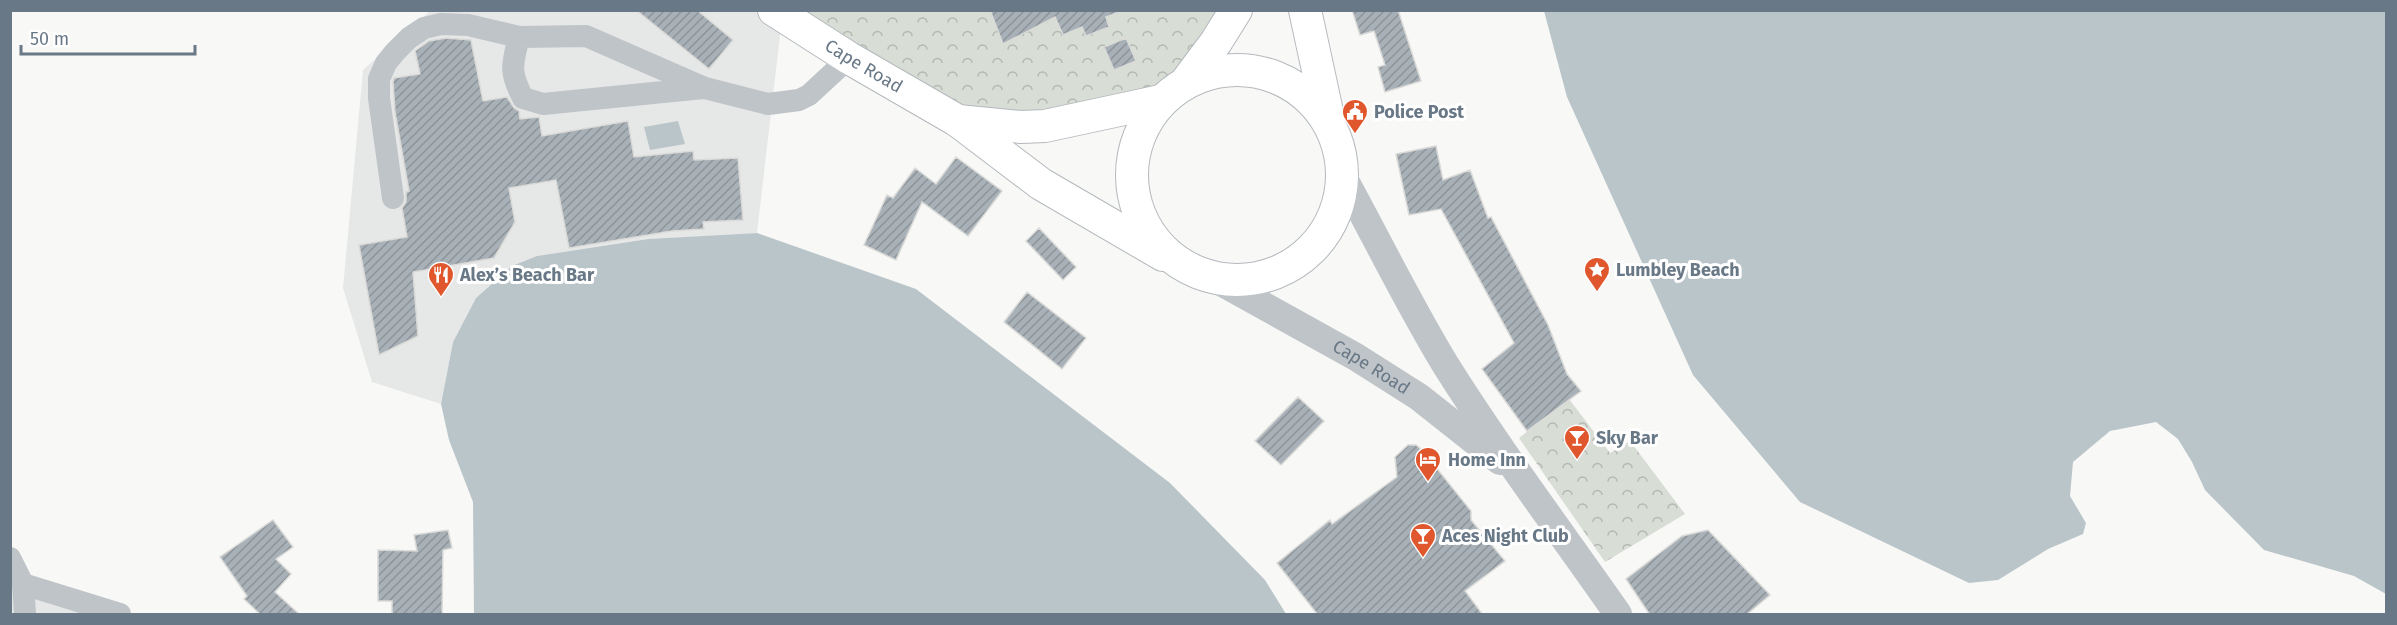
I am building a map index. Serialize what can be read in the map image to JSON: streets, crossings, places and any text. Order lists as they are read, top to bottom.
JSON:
{
  "streets": {
    "main road": ["Cape Road"]
  },
  "places": {
    "public building": ["Police Post"],
    "place": ["Lumbley Beach"],
    "restaurant": ["Alex’s Beach Bar"],
    "bar": ["Sky Bar", "Aces Night Club"],
    "hotel": ["Home Inn"]
  },
  "scale_bar": "50 m"
}
